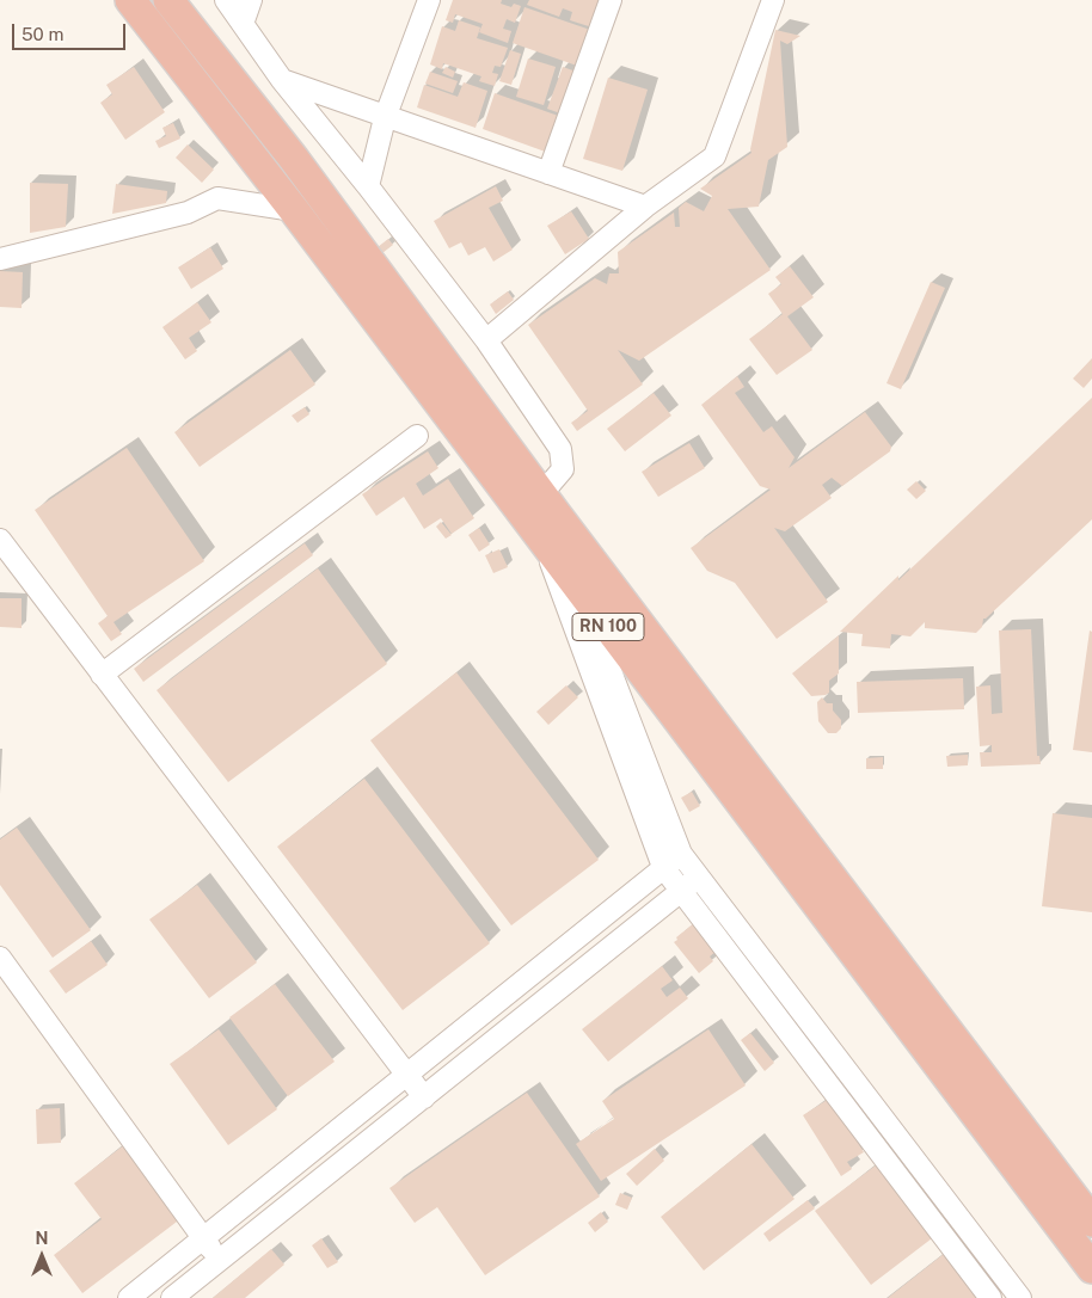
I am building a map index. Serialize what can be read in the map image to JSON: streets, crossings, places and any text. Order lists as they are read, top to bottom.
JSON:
{
  "streets": {
    "highway": ["RN 100"]
  },
  "scale_bar": "50 m",
  "north": "top"
}
